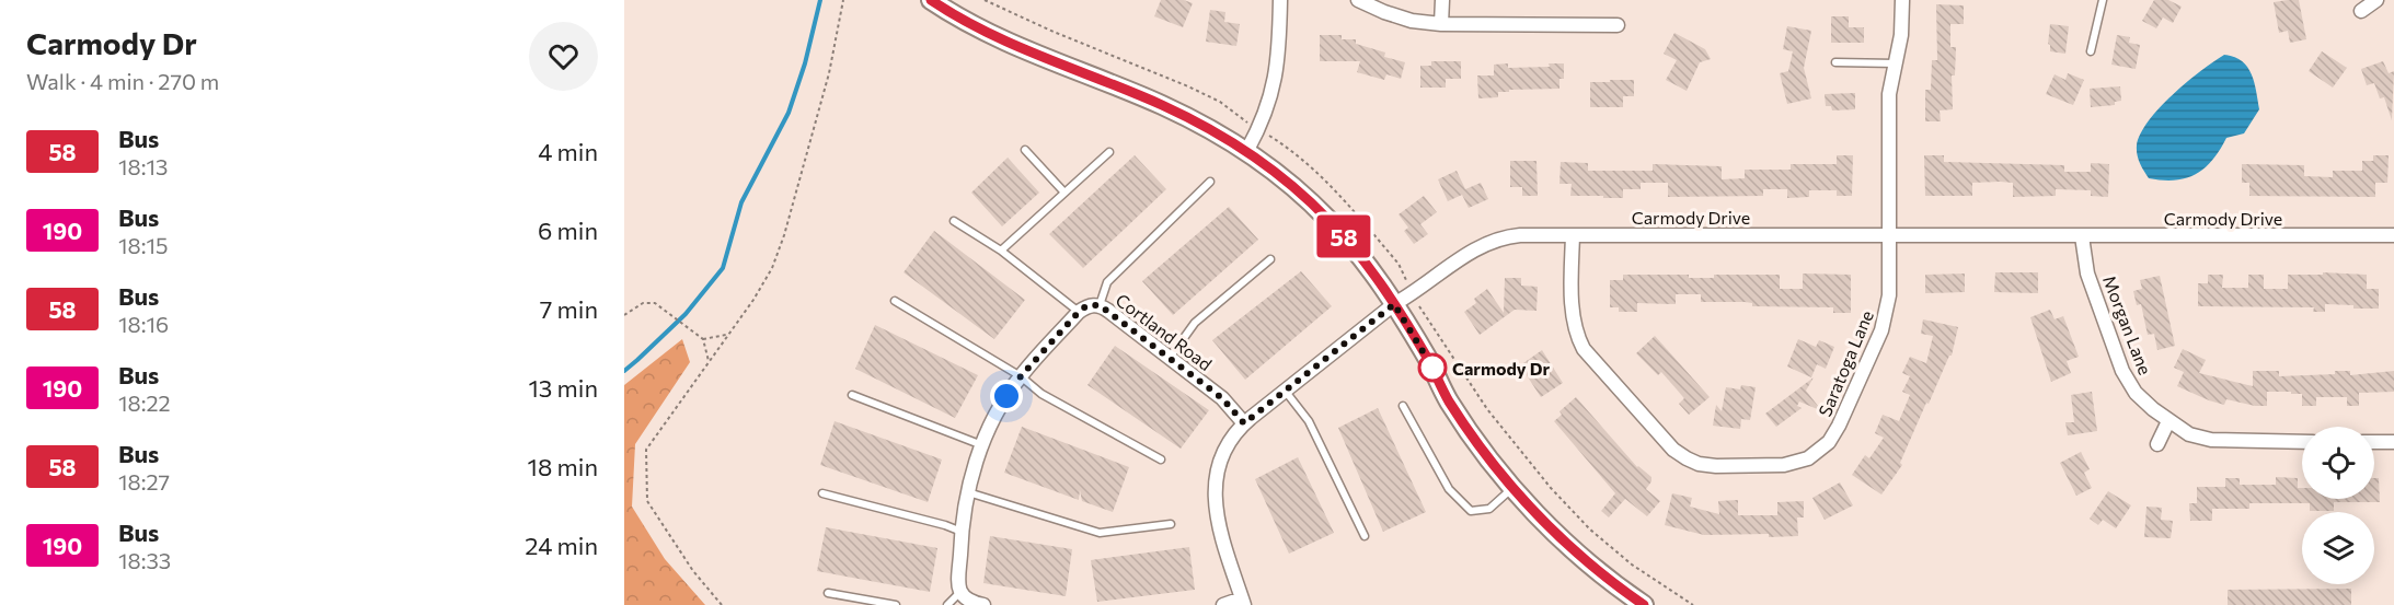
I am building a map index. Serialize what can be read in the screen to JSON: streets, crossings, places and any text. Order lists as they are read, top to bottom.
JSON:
{
  "streets": {
    "street": [
      "Carmody Drive",
      "Morgan Lane",
      "Cortland Road",
      "Saratoga Lane"
    ]
  },
  "crossings": [
    ["Carmody Drive", "Morgan Lane"],
    ["Carmody Drive", "Cortland Road"],
    ["Carmody Drive", "Saratoga Lane"]
  ],
  "places": ["Carmody Dr"],
  "lines": ["bus line 58"],
  "page": {
    "heading": ["Carmody Dr", "Walk · 4 min · 270 m"],
    "on_map": "58",
    "list": [
      {
        "mark": "58",
        "name": "Bus",
        "note": "18:13",
        "value": "4 min"
      },
      {
        "mark": "190",
        "name": "Bus",
        "note": "18:15",
        "value": "6 min"
      },
      {
        "mark": "58",
        "name": "Bus",
        "note": "18:16",
        "value": "7 min"
      },
      {
        "mark": "190",
        "name": "Bus",
        "note": "18:22",
        "value": "13 min"
      },
      {
        "mark": "58",
        "name": "Bus",
        "note": "18:27",
        "value": "18 min"
      },
      {
        "mark": "190",
        "name": "Bus",
        "note": "18:33",
        "value": "24 min"
      }
    ]
  }
}
